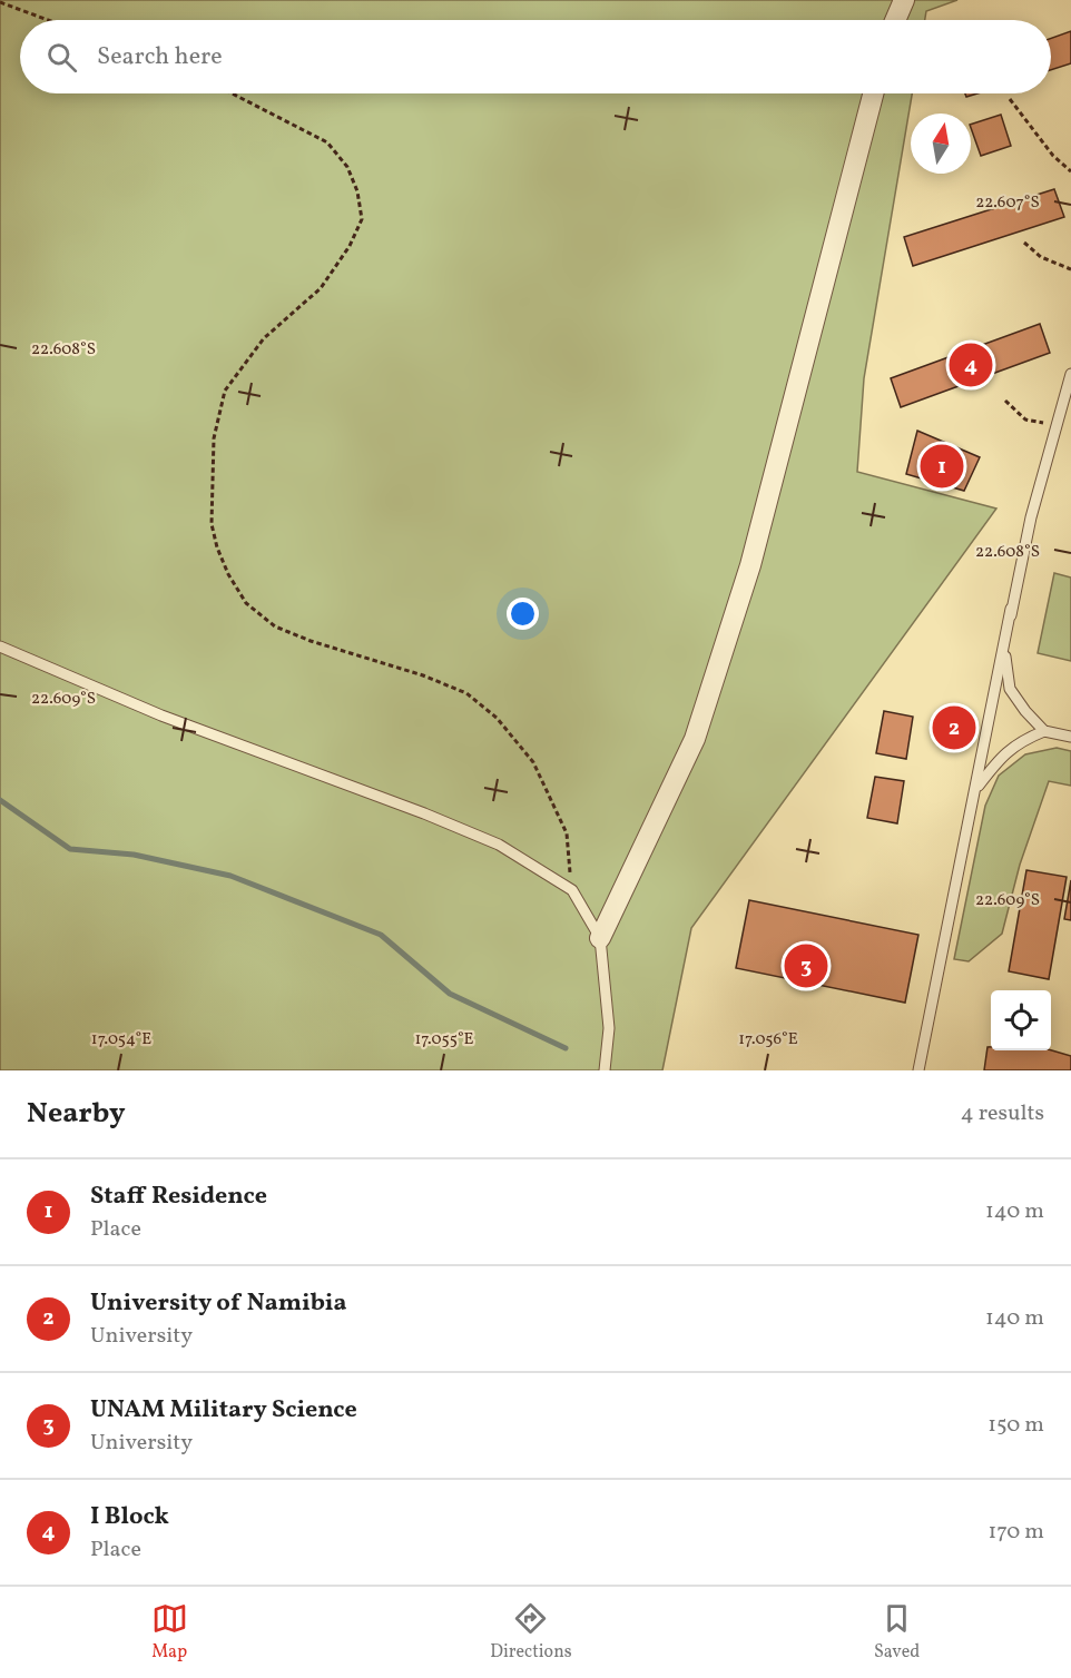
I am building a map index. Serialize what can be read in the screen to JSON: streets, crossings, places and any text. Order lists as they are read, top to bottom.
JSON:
{
  "north": "top",
  "page": {
    "search": "Search here",
    "pins": [
      "4",
      "1",
      "2",
      "3"
    ],
    "heading": ["Nearby", "4 results"],
    "list": [
      {
        "mark": "1",
        "name": "Staff Residence",
        "note": "Place",
        "value": "140 m"
      },
      {
        "mark": "2",
        "name": "University of Namibia",
        "note": "University",
        "value": "140 m"
      },
      {
        "mark": "3",
        "name": "UNAM Military Science",
        "note": "University",
        "value": "150 m"
      },
      {
        "mark": "4",
        "name": "I Block",
        "note": "Place",
        "value": "170 m"
      }
    ],
    "nav": ["Map", "Directions", "Saved"]
  },
  "coordinates": [
    "22.607°S",
    "22.608°S",
    "22.609°S",
    "17.054°E",
    "17.055°E",
    "17.056°E"
  ]
}
